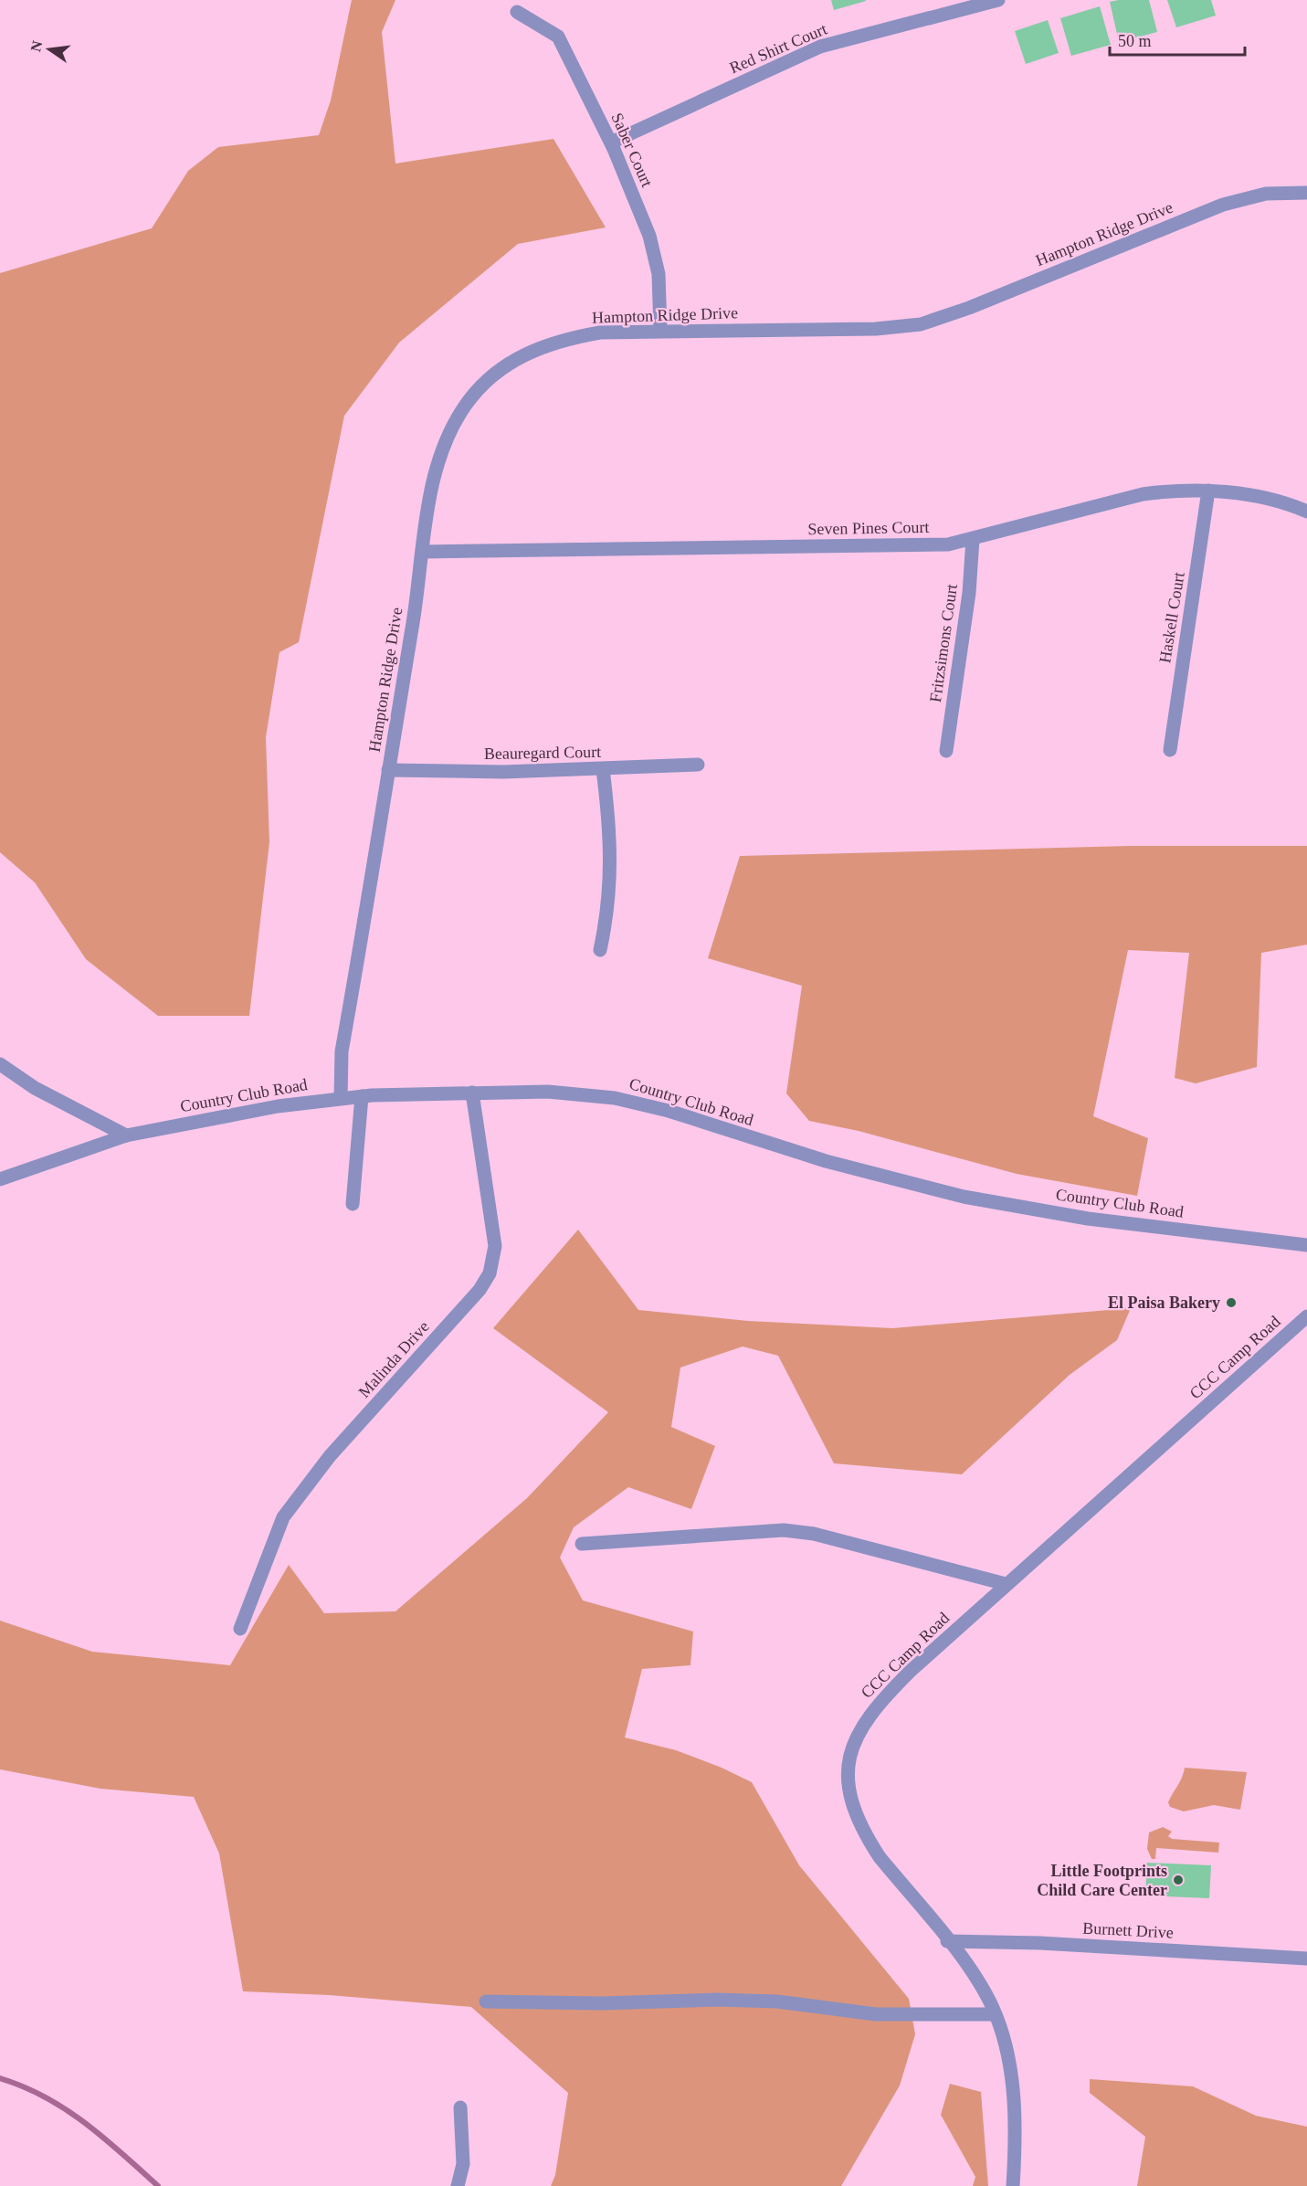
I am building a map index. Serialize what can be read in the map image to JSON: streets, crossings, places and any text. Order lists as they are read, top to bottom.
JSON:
{
  "streets": {
    "street": [
      "Red Shirt Court",
      "Saber Court",
      "Hampton Ridge Drive",
      "Seven Pines Court",
      "Haskell Court",
      "Fritzsimons Court",
      "Beauregard Court",
      "Country Club Road",
      "CCC Camp Road",
      "Malinda Drive",
      "Burnett Drive"
    ]
  },
  "crossings": [
    ["Red Shirt Court", "Saber Court"],
    ["Saber Court", "Hampton Ridge Drive"],
    ["Hampton Ridge Drive", "Seven Pines Court"],
    ["Hampton Ridge Drive", "Beauregard Court"],
    ["Hampton Ridge Drive", "Country Club Road"],
    ["Seven Pines Court", "Haskell Court"],
    ["Seven Pines Court", "Fritzsimons Court"],
    ["Country Club Road", "Malinda Drive"],
    ["CCC Camp Road", "Burnett Drive"]
  ],
  "places": ["El Paisa Bakery", "Little Footprints Child Care Center"],
  "scale_bar": "50 m",
  "north": "left"
}
